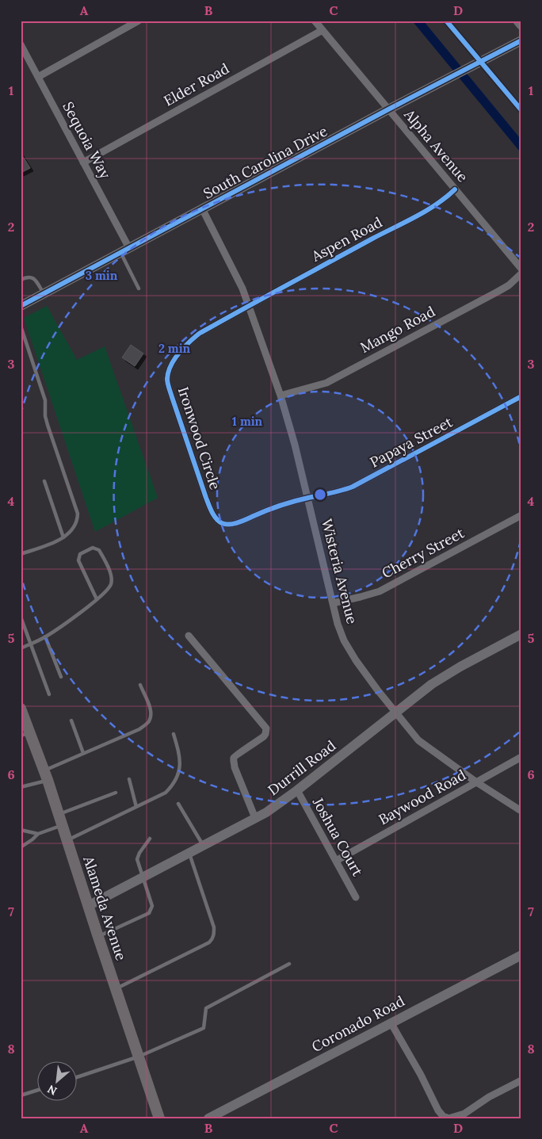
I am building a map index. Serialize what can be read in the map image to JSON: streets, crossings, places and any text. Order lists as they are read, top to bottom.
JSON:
{
  "streets": {
    "main road": ["Alameda Avenue"],
    "street": [
      "Elder Road",
      "Sequoia Way",
      "Alpha Avenue",
      "South Carolina Drive",
      "Aspen Road",
      "Mango Road",
      "Ironwood Circle",
      "Papaya Street",
      "Cherry Street",
      "Wisteria Avenue",
      "Durrill Road",
      "Baywood Road",
      "Joshua Court",
      "Coronado Road"
    ]
  },
  "crossings": [
    ["Elder Road", "Sequoia Way"],
    ["Elder Road", "Alpha Avenue"],
    ["Sequoia Way", "South Carolina Drive"],
    ["Alpha Avenue", "South Carolina Drive"],
    ["Alpha Avenue", "Aspen Road"],
    ["South Carolina Drive", "Wisteria Avenue"],
    ["Aspen Road", "Ironwood Circle"],
    ["Aspen Road", "Wisteria Avenue"],
    ["Mango Road", "Wisteria Avenue"],
    ["Ironwood Circle", "Papaya Street"],
    ["Ironwood Circle", "Wisteria Avenue"],
    ["Papaya Street", "Wisteria Avenue"],
    ["Cherry Street", "Wisteria Avenue"],
    ["Wisteria Avenue", "Durrill Road"],
    ["Wisteria Avenue", "Baywood Road"],
    ["Durrill Road", "Joshua Court"],
    ["Durrill Road", "Alameda Avenue"],
    ["Baywood Road", "Joshua Court"]
  ],
  "north": "bottom left",
  "grid": {
    "columns": [
      "A",
      "B",
      "C",
      "D"
    ],
    "rows": [
      "1",
      "2",
      "3",
      "4",
      "5",
      "6",
      "7",
      "8"
    ]
  },
  "rings": ["3 min", "2 min", "1 min"]
}
